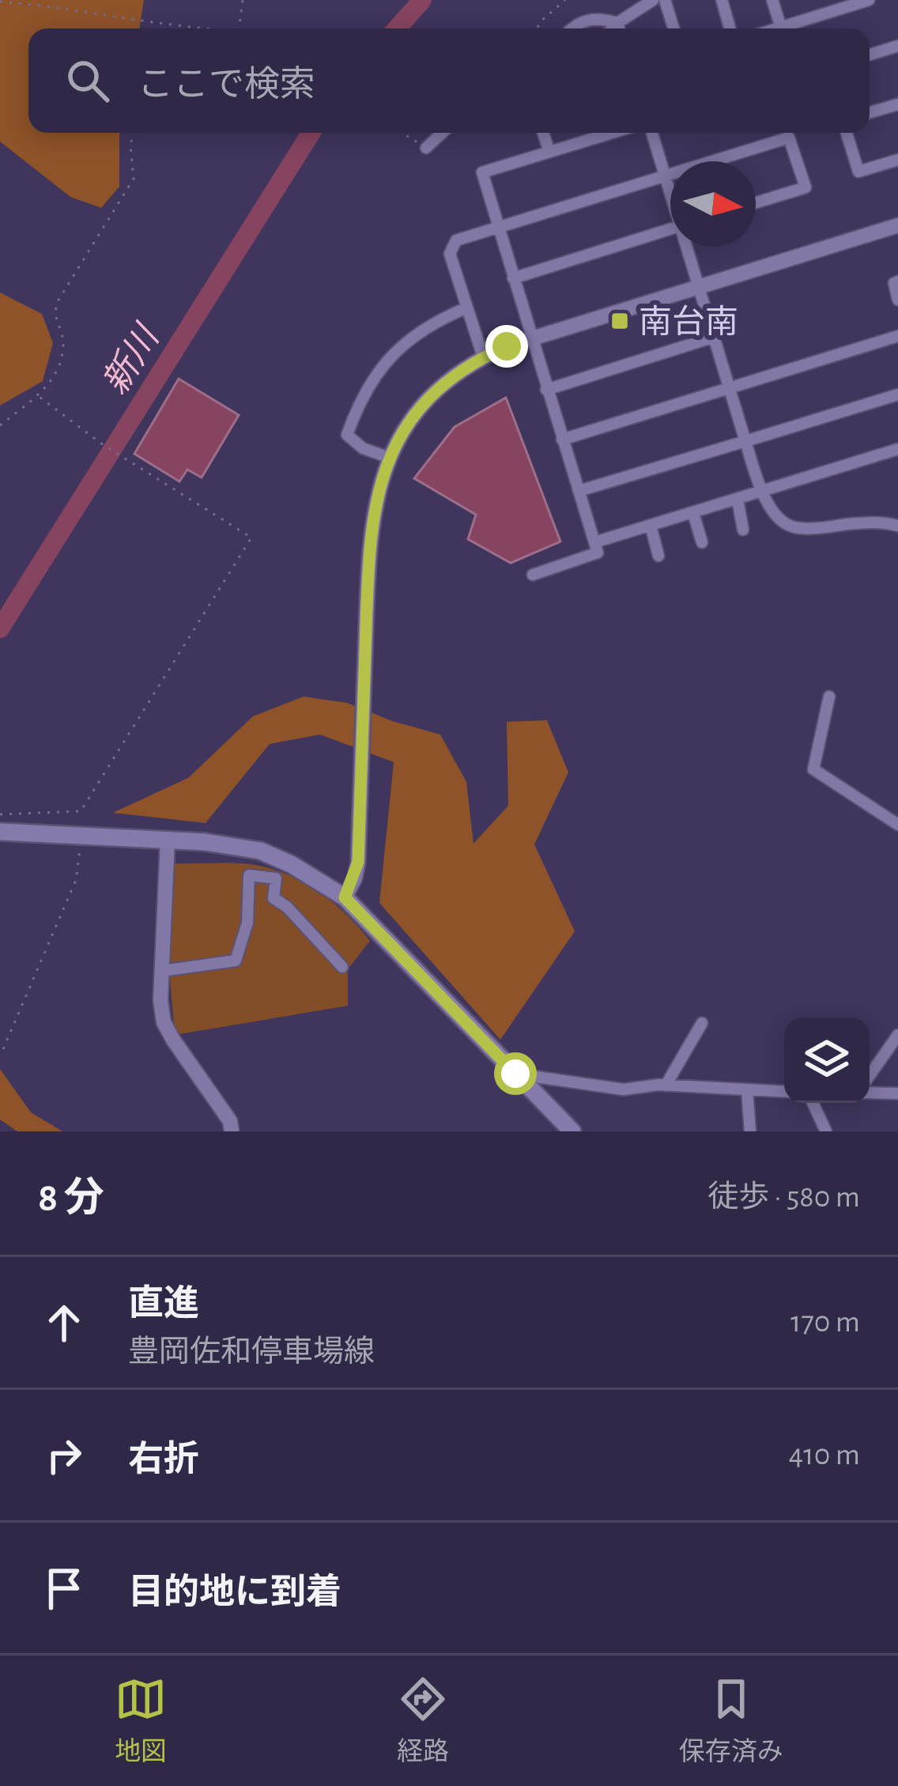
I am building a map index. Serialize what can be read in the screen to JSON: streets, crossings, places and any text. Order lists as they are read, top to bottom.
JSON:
{
  "water": ["新川"],
  "places": {
    "transit": ["南台南"]
  },
  "north": "right",
  "page": {
    "search": "ここで検索",
    "heading": ["8 分", "徒歩 · 580 m"],
    "list": [
      ["直進", "豊岡佐和停車場線", "170 m"],
      ["右折", "410 m"],
      "目的地に到着"
    ],
    "nav": ["地図", "経路", "保存済み"]
  }
}
